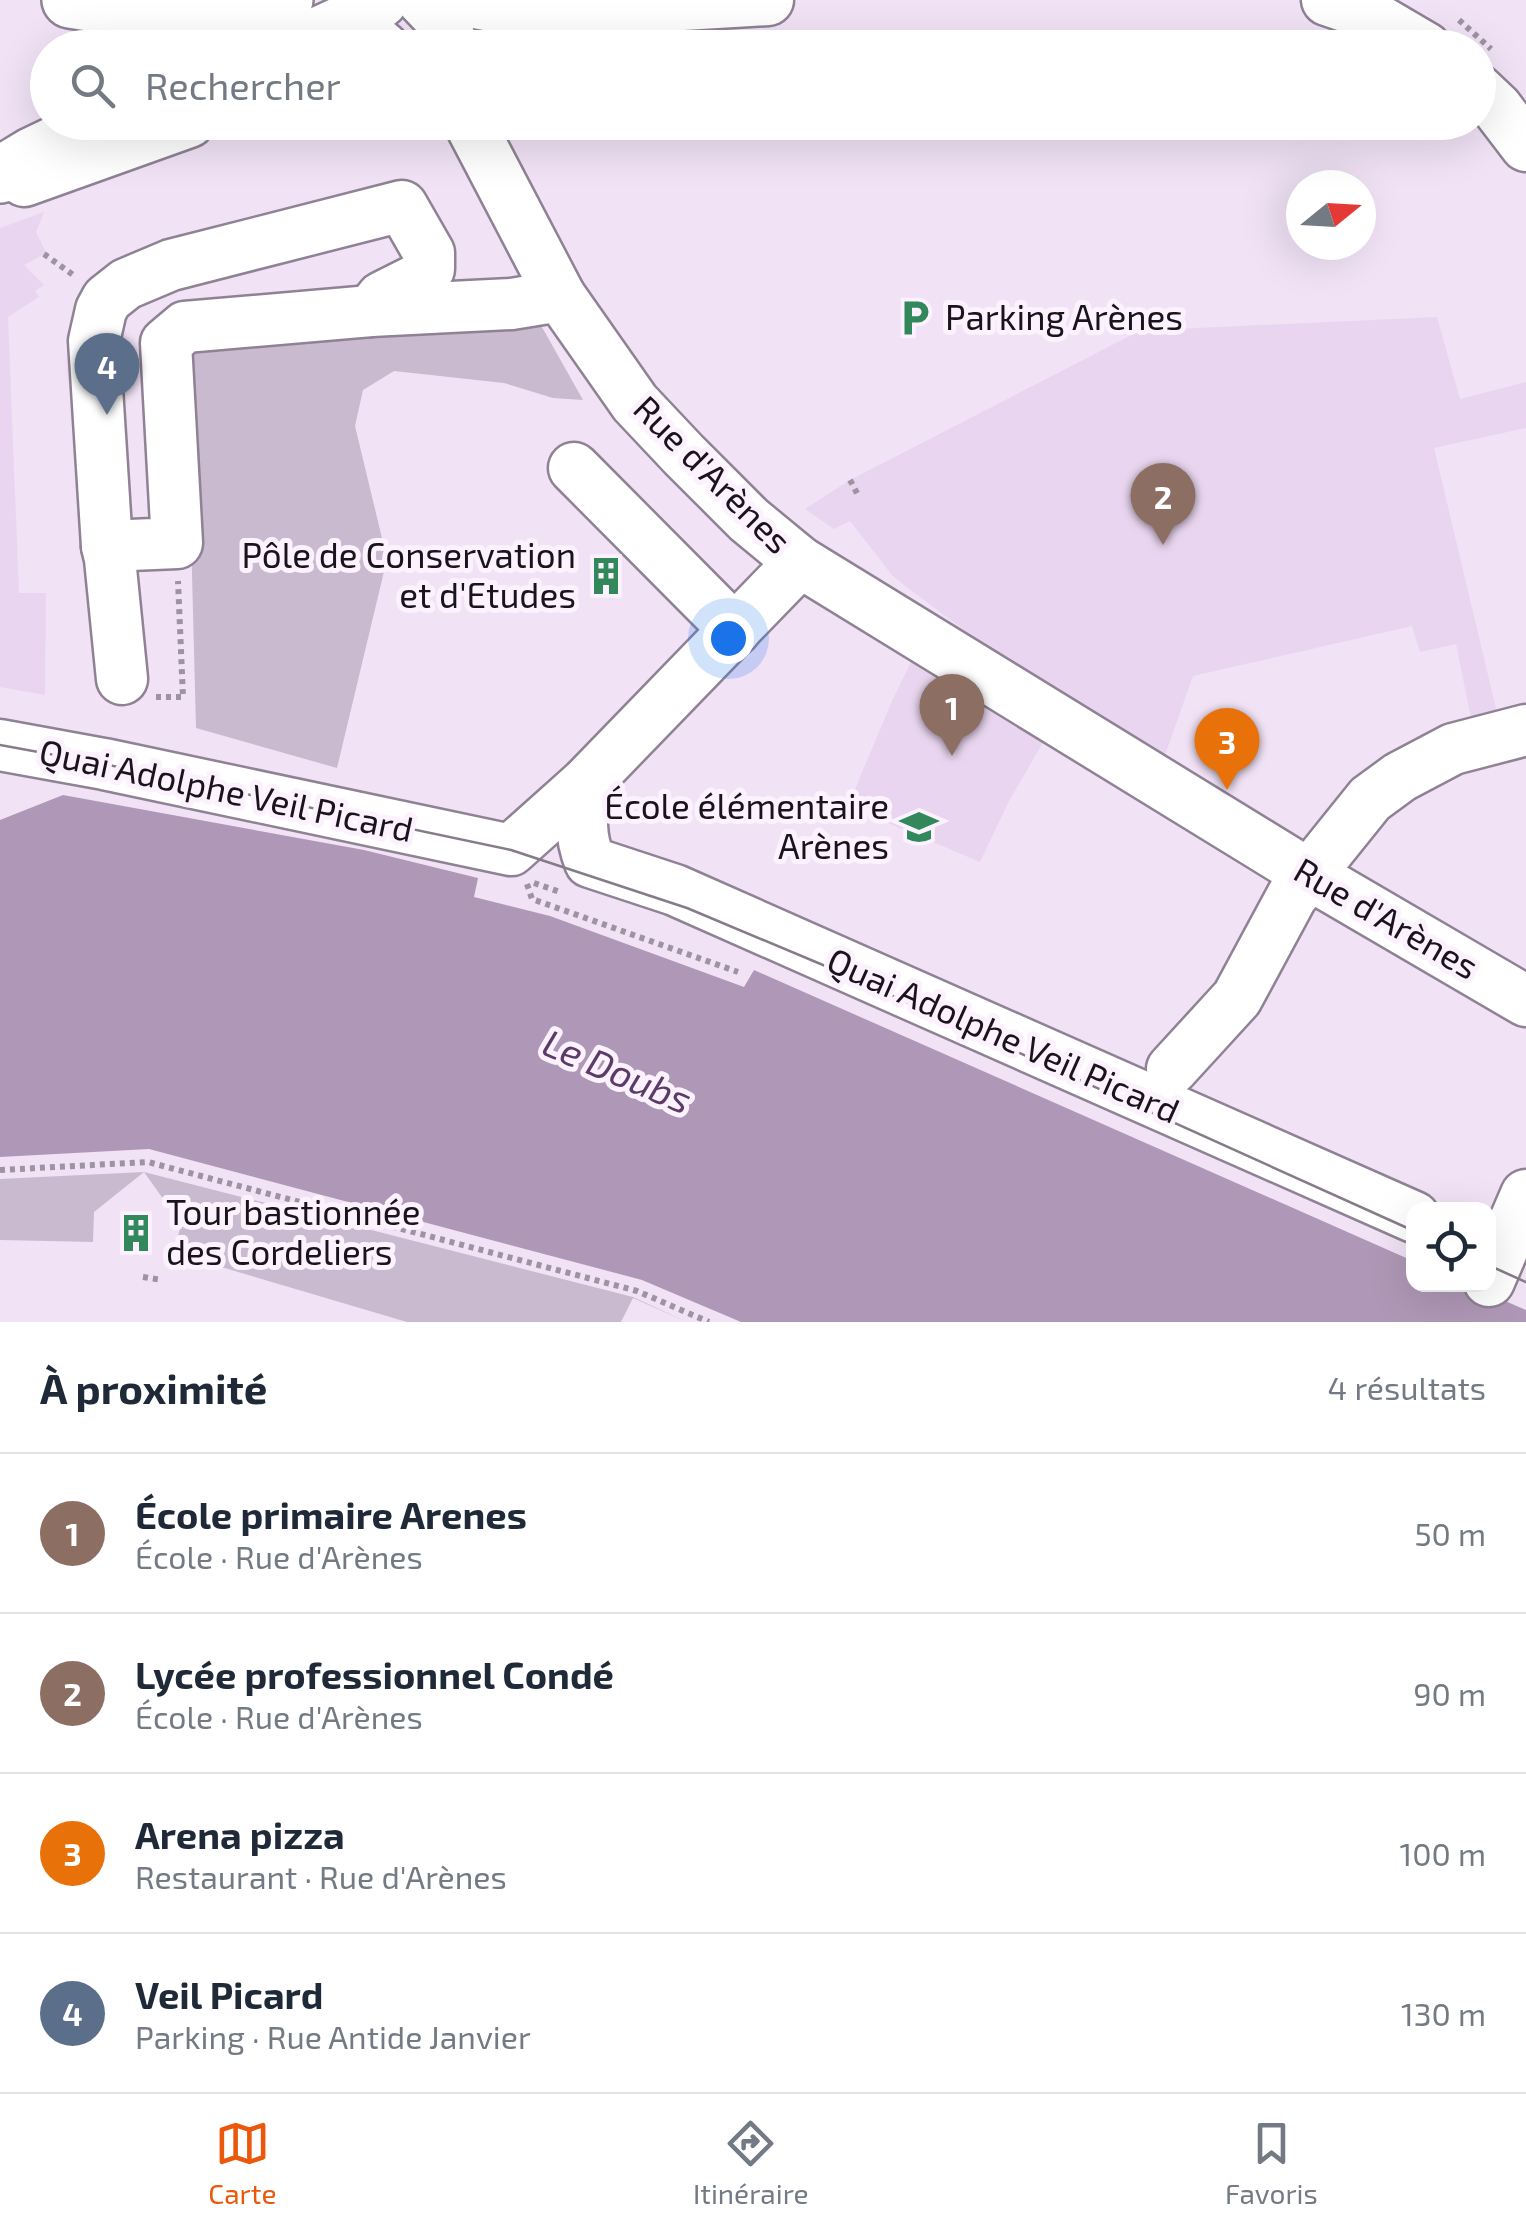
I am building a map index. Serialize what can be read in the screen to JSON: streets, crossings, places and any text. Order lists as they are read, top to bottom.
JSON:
{
  "streets": {
    "street": ["Rue d'Arènes", "Quai Adolphe Veil Picard"]
  },
  "water": ["Le Doubs"],
  "places": {
    "parking": ["Parking Arènes"],
    "building": ["Pôle de Conservation et d'Etudes", "Tour bastionnée des Cordeliers"],
    "school or university": ["École élémentaire Arènes"]
  },
  "north": "right",
  "page": {
    "search": "Rechercher",
    "pins": [
      "4",
      "2",
      "1",
      "3"
    ],
    "heading": ["À proximité", "4 résultats"],
    "list": [
      {
        "mark": "1",
        "name": "École primaire Arenes",
        "note": "École · Rue d'Arènes",
        "value": "50 m"
      },
      {
        "mark": "2",
        "name": "Lycée professionnel Condé",
        "note": "École · Rue d'Arènes",
        "value": "90 m"
      },
      {
        "mark": "3",
        "name": "Arena pizza",
        "note": "Restaurant · Rue d'Arènes",
        "value": "100 m"
      },
      {
        "mark": "4",
        "name": "Veil Picard",
        "note": "Parking · Rue Antide Janvier",
        "value": "130 m"
      }
    ],
    "nav": ["Carte", "Itinéraire", "Favoris"]
  }
}
